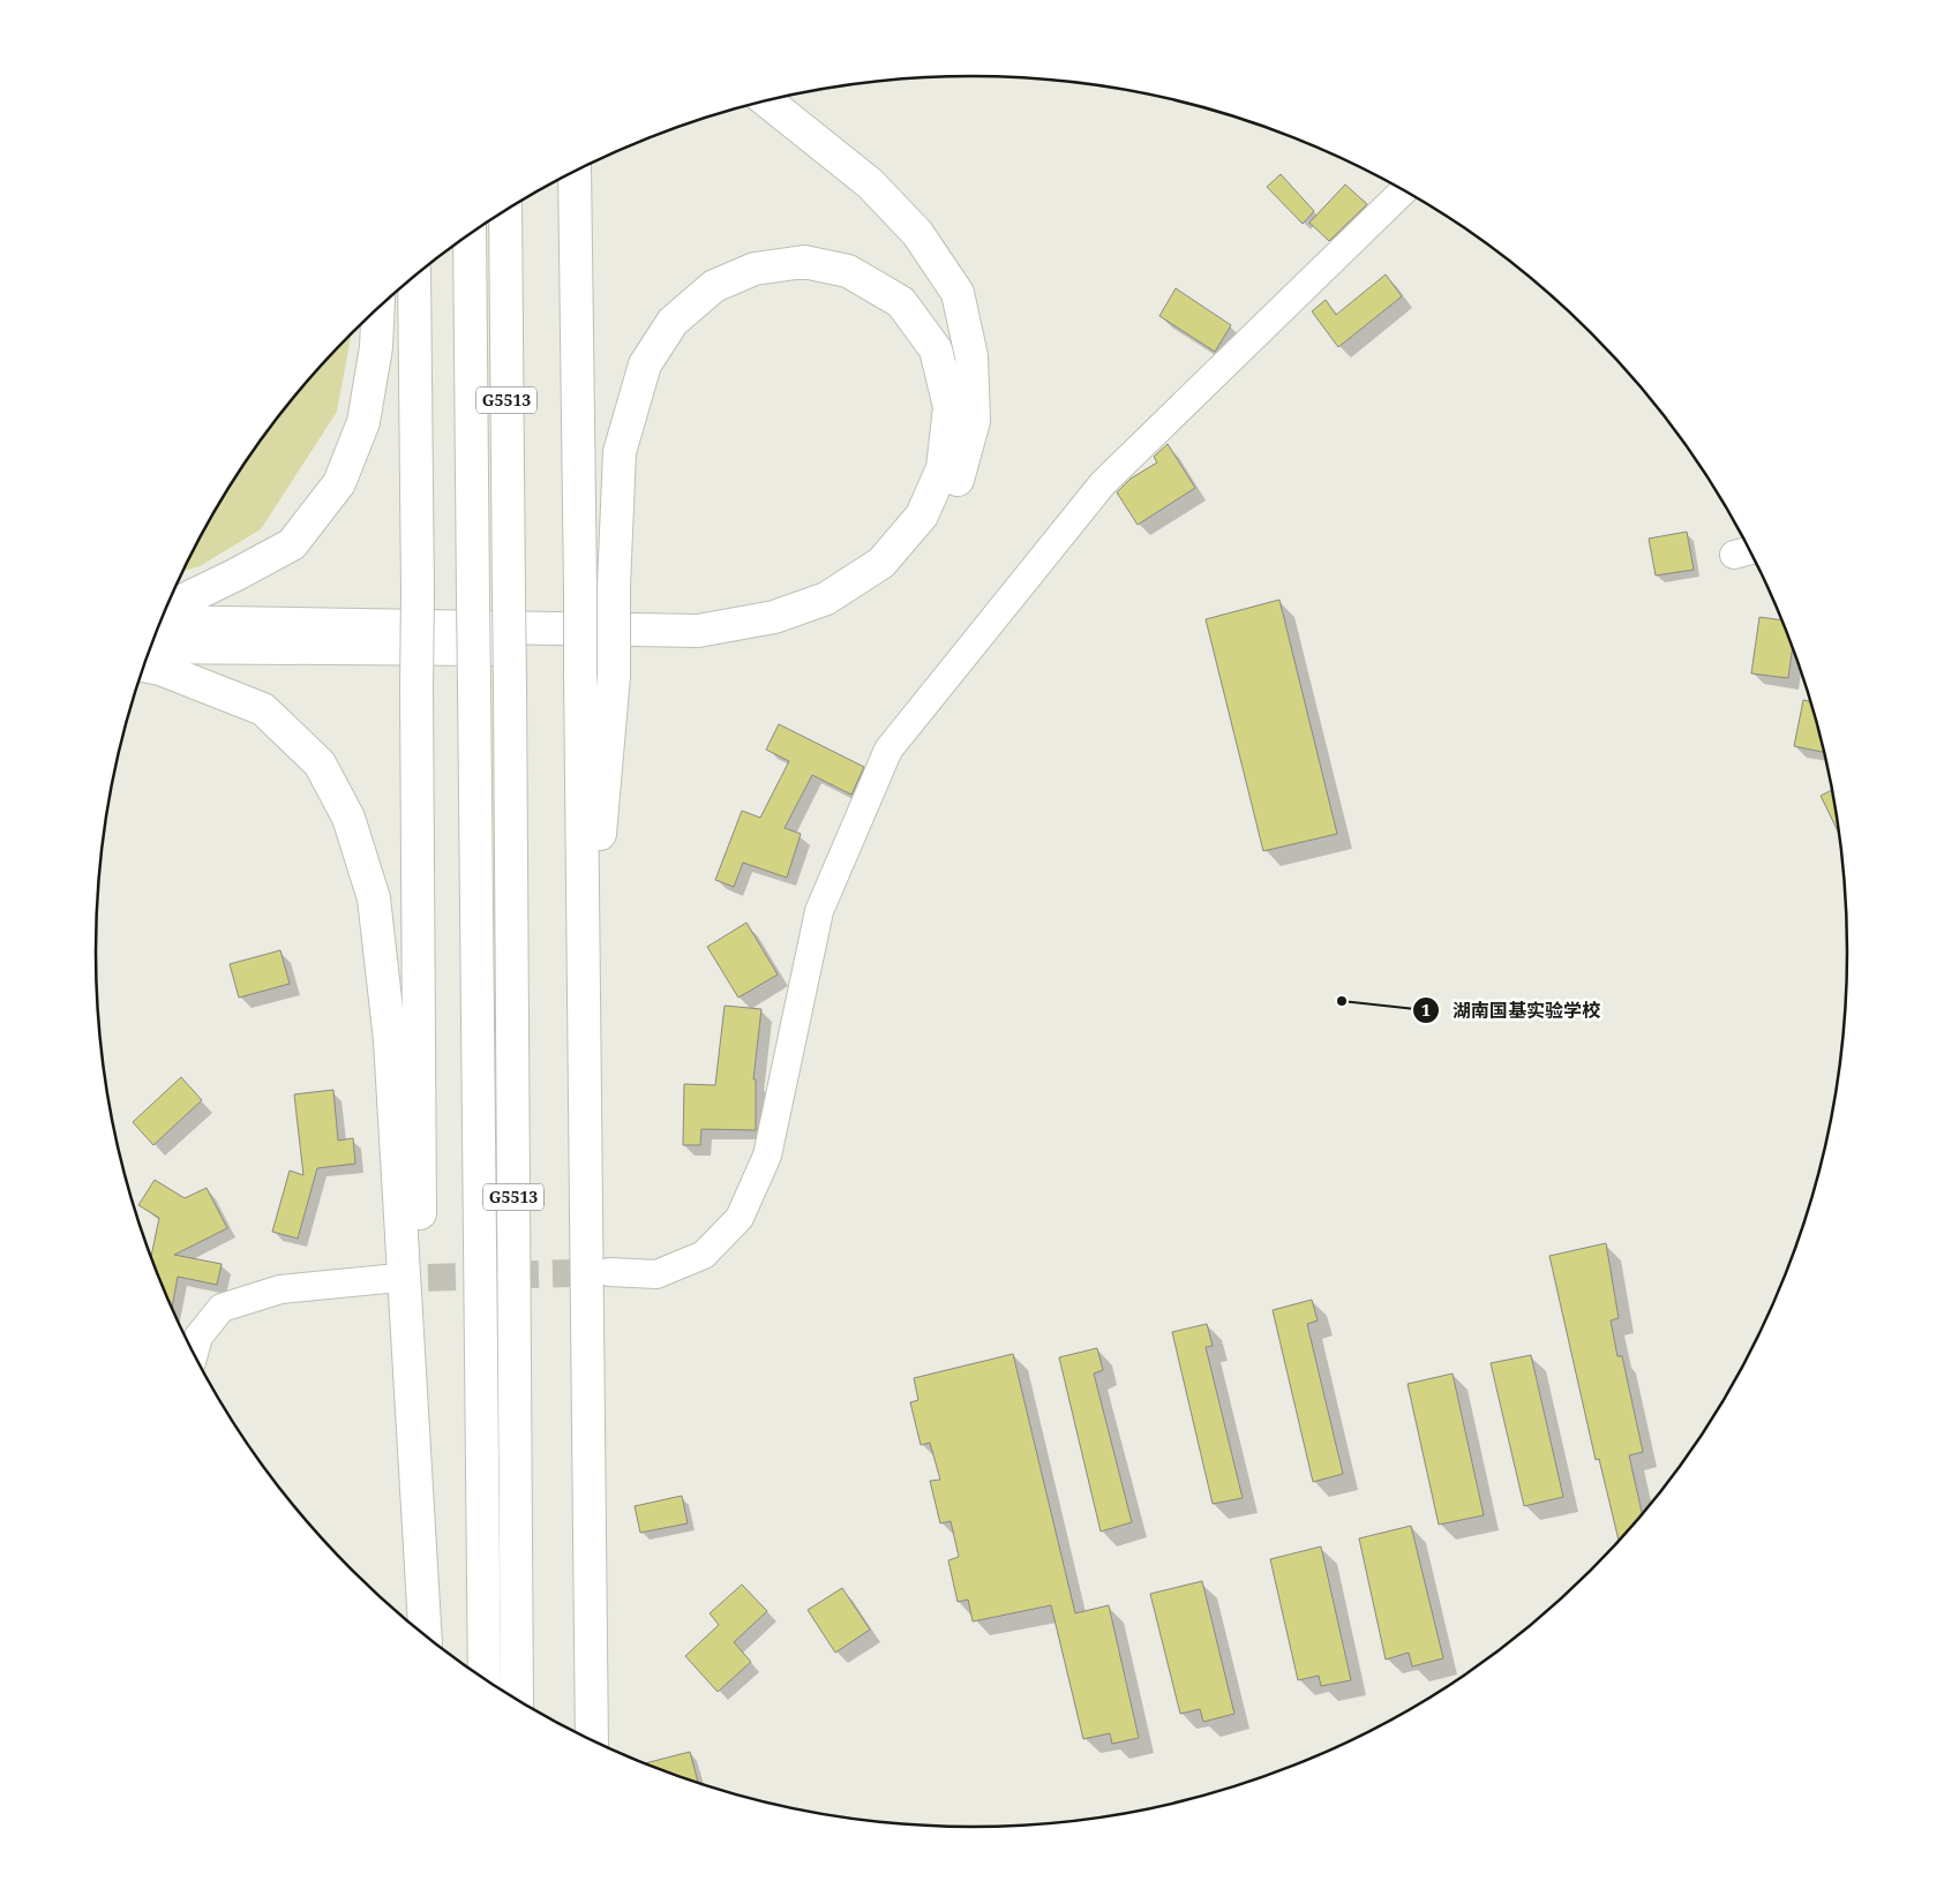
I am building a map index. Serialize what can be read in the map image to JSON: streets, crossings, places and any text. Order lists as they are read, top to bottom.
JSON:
{
  "streets": {
    "highway": ["G5513"]
  },
  "places": ["湖南国基实验学校"]
}
